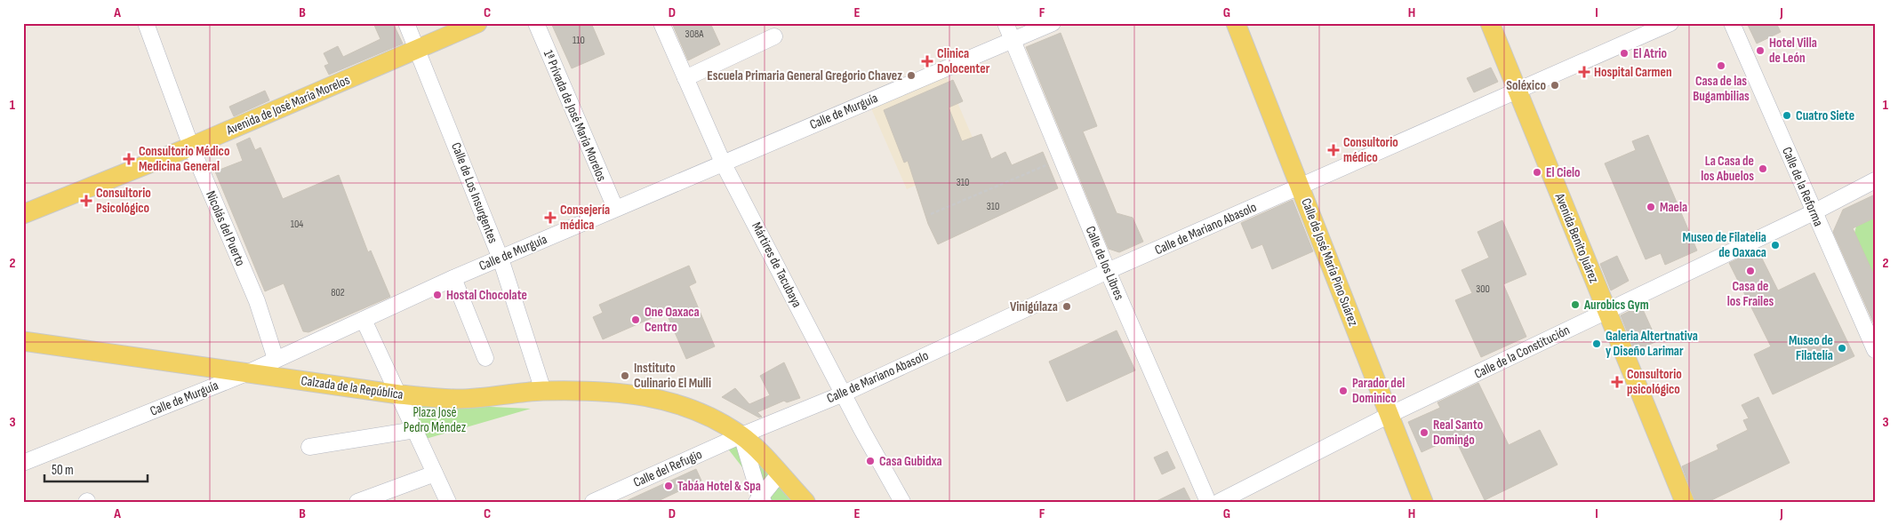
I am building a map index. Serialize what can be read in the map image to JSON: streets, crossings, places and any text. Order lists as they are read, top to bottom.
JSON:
{
  "streets": {
    "main road": [
      "Avenida de José María Morelos",
      "Avenida Benito Juárez",
      "Calle de José María Pino Suárez",
      "Calzada de la República"
    ],
    "street": [
      "Calle de Murguía",
      "1ª Prívada de José María Morelos",
      "Calle de la Reforma",
      "Calle de Los Insurgentes",
      "Nicolás del Puerto",
      "Calle de Mariano Abasolo",
      "Calle de los Libres",
      "Mártires de Tacubaya",
      "Calle de la Constitución",
      "Calle del Refugio"
    ]
  },
  "crossings": [
    ["Avenida de José María Morelos", "Calle de Los Insurgentes"],
    ["Avenida de José María Morelos", "Nicolás del Puerto"],
    ["Calle de Murguía", "1ª Prívada de José María Morelos"],
    ["Calle de Murguía", "Calle de Los Insurgentes"],
    ["Calle de Murguía", "Nicolás del Puerto"],
    ["Calle de Murguía", "Calle de los Libres"],
    ["Calle de Murguía", "Mártires de Tacubaya"],
    ["Calle de Murguía", "Calzada de la República"],
    ["Calle de la Reforma", "Calle de la Constitución"],
    ["Calle de Los Insurgentes", "Calzada de la República"],
    ["Calle de Mariano Abasolo", "Avenida Benito Juárez"],
    ["Calle de Mariano Abasolo", "Calle de José María Pino Suárez"],
    ["Calle de Mariano Abasolo", "Calle de los Libres"],
    ["Calle de Mariano Abasolo", "Mártires de Tacubaya"],
    ["Calle de Mariano Abasolo", "Calzada de la República"],
    ["Calle de Mariano Abasolo", "Calle del Refugio"],
    ["Avenida Benito Juárez", "Calle de la Constitución"],
    ["Calle de José María Pino Suárez", "Calle de la Constitución"],
    ["Calzada de la República", "Calle del Refugio"]
  ],
  "parks": ["Plaza José Pedro Méndez"],
  "places": {
    "other": [
      "Hotel Villa de León",
      "El Atrio",
      "Casa de las Bugambilias",
      "Escuela Primaria General Gregorio Chavez",
      "Soléxico",
      "Cuatro Siete",
      "La Casa de los Abuelos",
      "El Cielo",
      "Maela",
      "Museo de Filatelia de Oaxaca",
      "Casa de los Frailes",
      "Hostal Chocolate",
      "Aurobics Gym",
      "Vinigúlaza",
      "One Oaxaca Centro",
      "Galeria Altertnativa y Diseño Larimar",
      "Museo de Filatelía",
      "Instituto Culinario El Mulli",
      "Parador del Dominico",
      "Real Santo Domingo",
      "Casa Gubidxa",
      "Tabáa Hotel & Spa"
    ],
    "health": [
      "Clinica Dolocenter",
      "Hospital Carmen",
      "Consultorio médico",
      "Consultorio Médico Medicina General",
      "Consultorio Psicológico",
      "Consejería médica",
      "Consultorio psicológico"
    ]
  },
  "house_numbers": [
    "308A",
    "110",
    "310",
    "310",
    "104",
    "300",
    "802"
  ],
  "scale_bar": "50 m",
  "grid": {
    "columns": [
      "A",
      "B",
      "C",
      "D",
      "E",
      "F",
      "G",
      "H",
      "I",
      "J"
    ],
    "rows": ["1", "2", "3"]
  }
}
